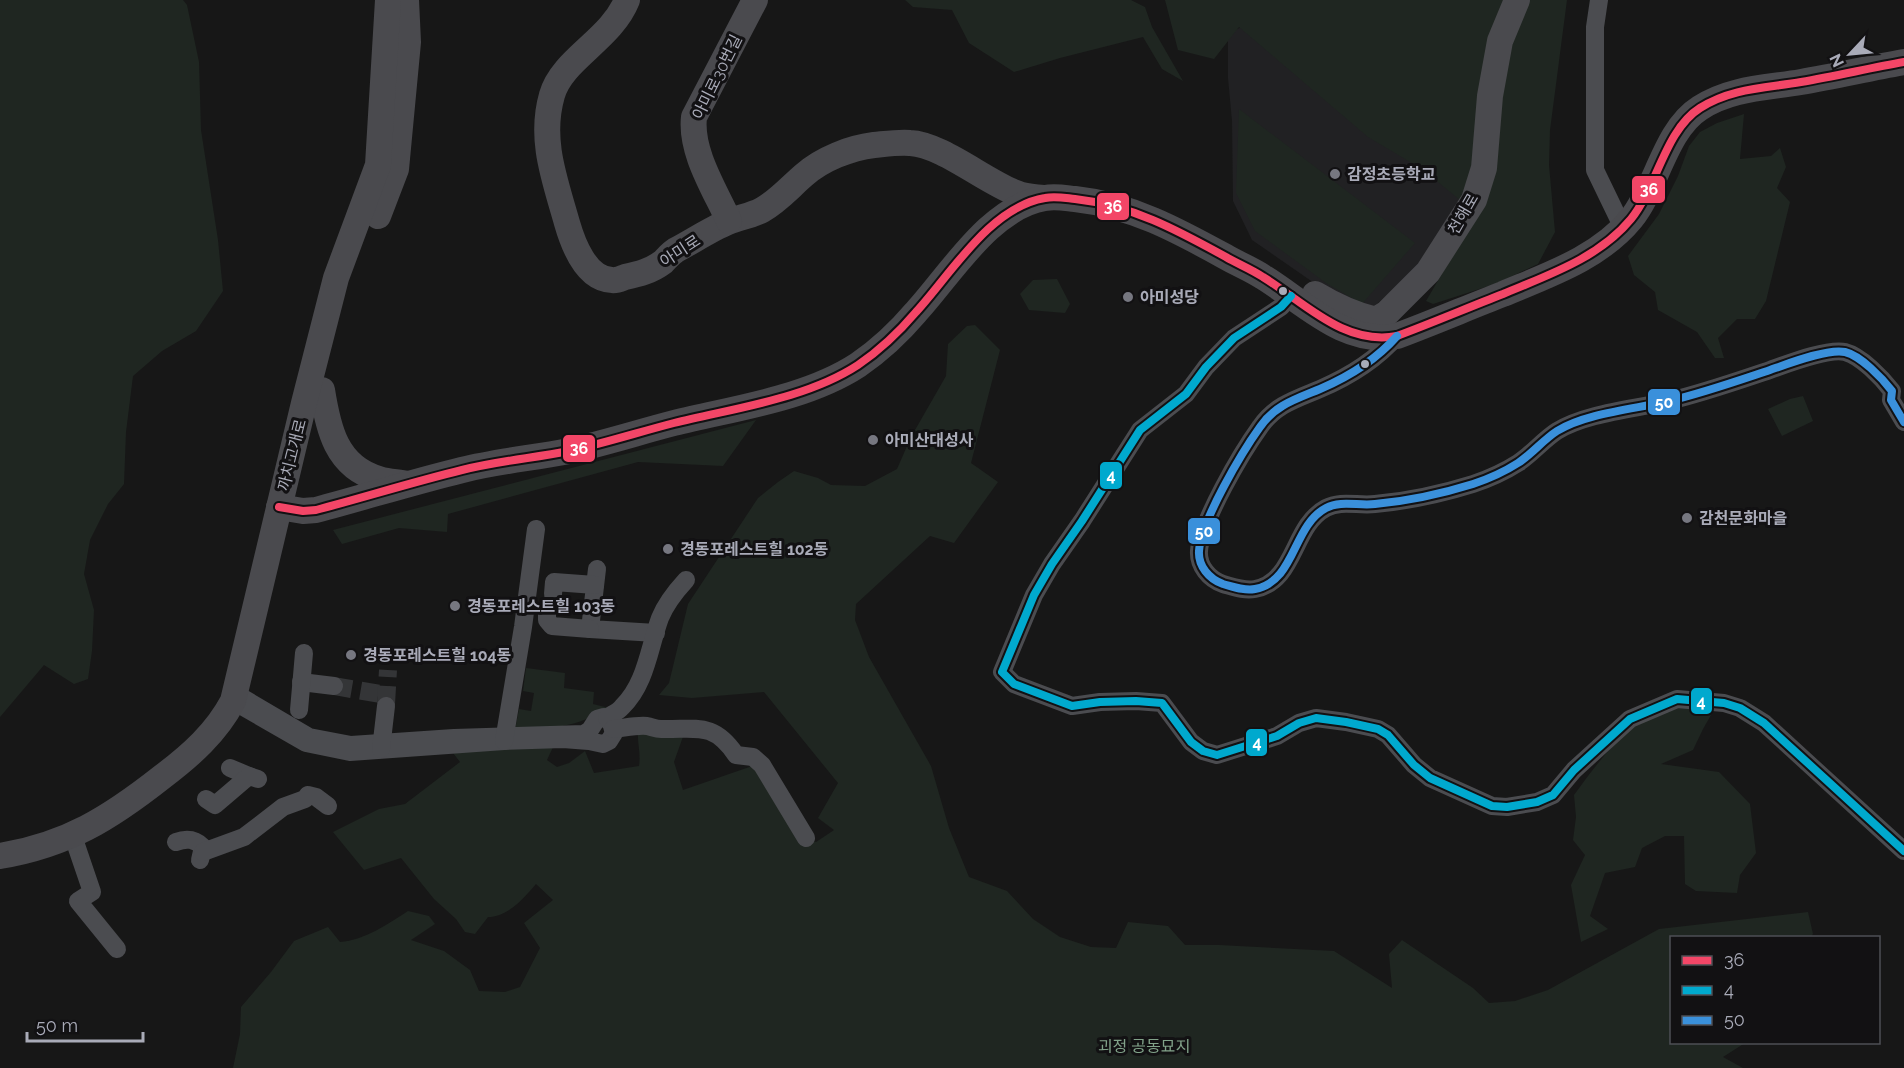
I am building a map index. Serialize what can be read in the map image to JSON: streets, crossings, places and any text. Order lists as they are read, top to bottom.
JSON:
{
  "streets": {
    "street": [
      "아미로30번길",
      "천해로",
      "아미로",
      "까치고개로"
    ]
  },
  "crossings": [
    ["아미로30번길", "아미로"]
  ],
  "parks": ["괴정 공동묘지"],
  "places": [
    "감정초등학교",
    "아미성당",
    "아미산대성사",
    "감천문화마을",
    "경동포레스트힐 102동",
    "경동포레스트힐 103동",
    "경동포레스트힐 104동"
  ],
  "lines": ["transit line 36", "transit line 4", "transit line 50"],
  "legend": ["36", "4", "50"],
  "scale_bar": "50 m",
  "north": "bottom left"
}
